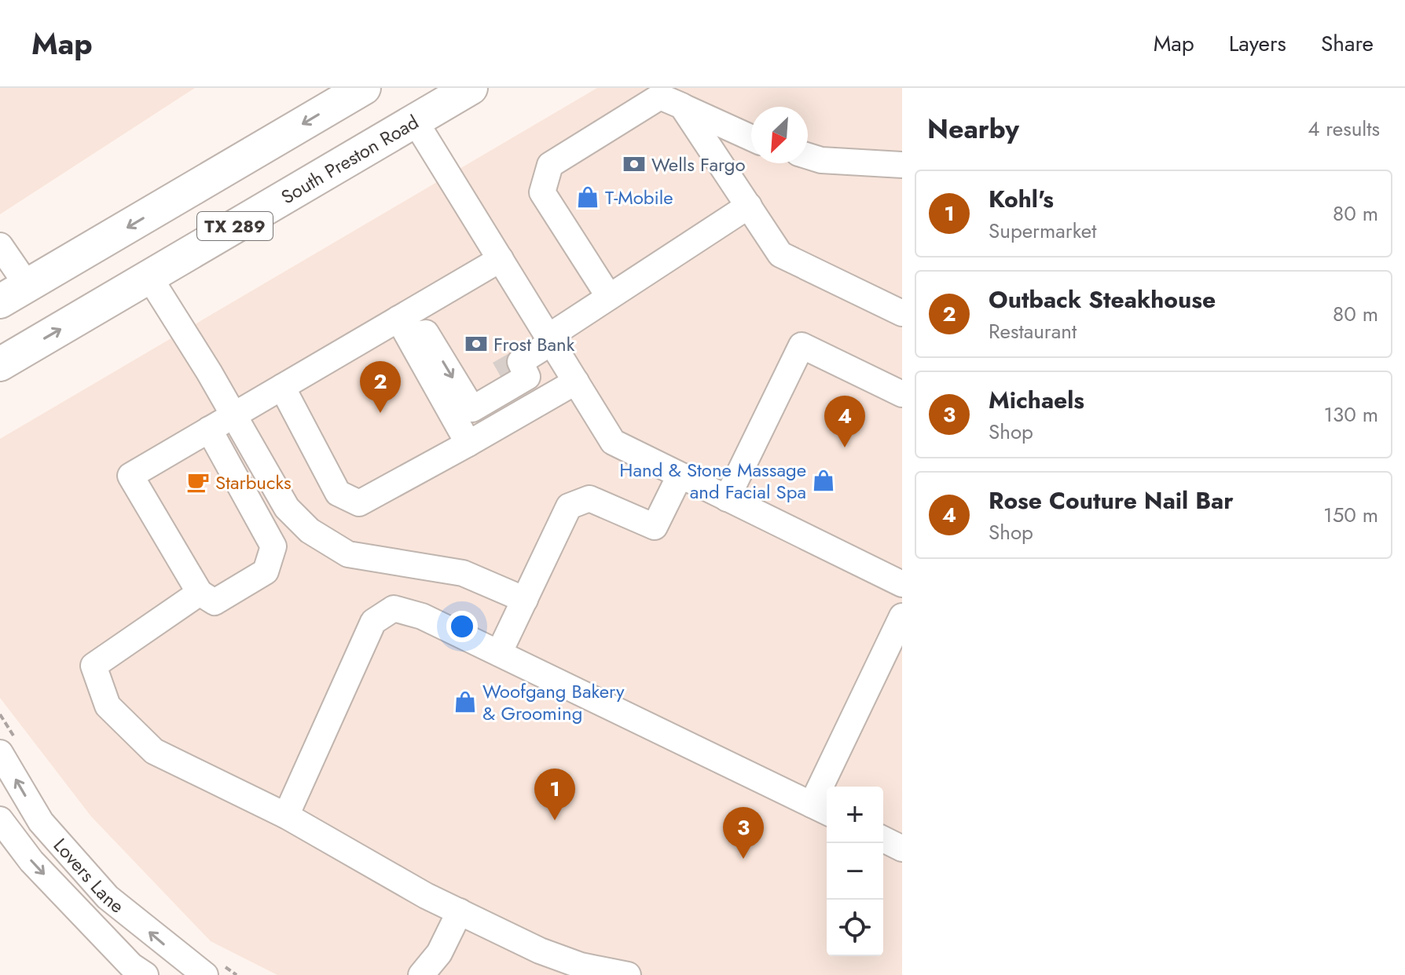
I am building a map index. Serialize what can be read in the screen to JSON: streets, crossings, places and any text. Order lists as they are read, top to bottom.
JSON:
{
  "streets": {
    "main road": ["South Preston Road", "TX 289"],
    "street": ["Lovers Lane"]
  },
  "places": {
    "bank": ["Wells Fargo", "Frost Bank"],
    "shop": ["T-Mobile", "Hand & Stone Massage and Facial Spa", "Woofgang Bakery & Grooming"],
    "cafe": ["Starbucks"]
  },
  "north": "bottom left",
  "page": {
    "header": "Map",
    "nav": ["Map", "Layers", "Share"],
    "heading": ["Nearby", "4 results"],
    "list": [
      {
        "mark": "1",
        "name": "Kohl's",
        "note": "Supermarket",
        "value": "80 m"
      },
      {
        "mark": "2",
        "name": "Outback Steakhouse",
        "note": "Restaurant",
        "value": "80 m"
      },
      {
        "mark": "3",
        "name": "Michaels",
        "note": "Shop",
        "value": "130 m"
      },
      {
        "mark": "4",
        "name": "Rose Couture Nail Bar",
        "note": "Shop",
        "value": "150 m"
      }
    ],
    "pins": [
      "2",
      "4",
      "1",
      "3"
    ],
    "map_buttons": ["+", "−"]
  }
}
